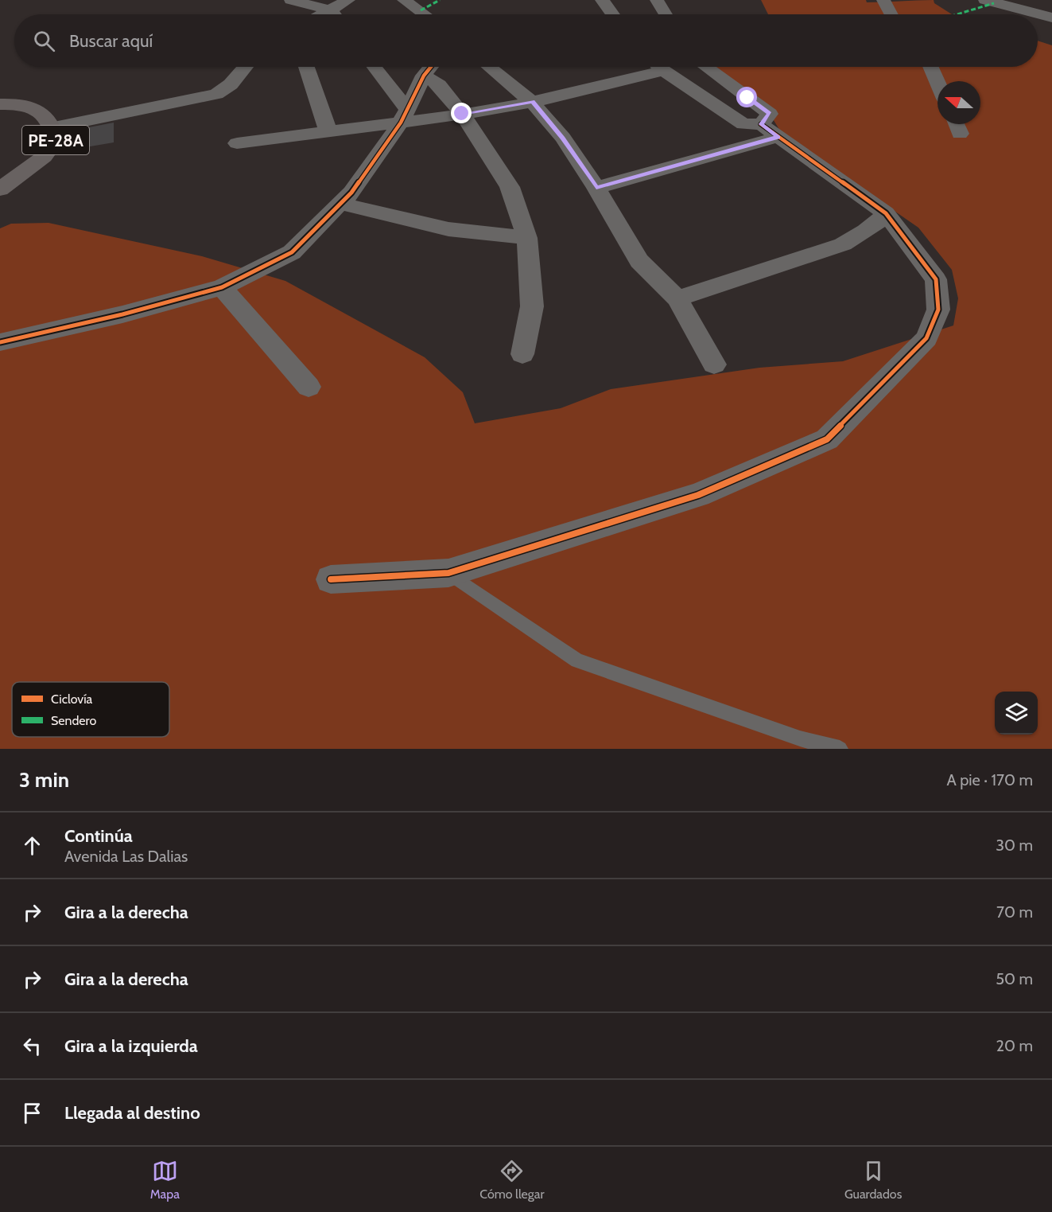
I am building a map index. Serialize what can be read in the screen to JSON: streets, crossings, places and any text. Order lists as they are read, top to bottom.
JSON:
{
  "streets": {
    "highway": ["PE-28A"]
  },
  "legend": ["Ciclovía", "Sendero"],
  "north": "left",
  "page": {
    "search": "Buscar aquí",
    "heading": ["3 min", "A pie · 170 m"],
    "list": [
      ["Continúa", "Avenida Las Dalias", "30 m"],
      ["Gira a la derecha", "70 m"],
      ["Gira a la derecha", "50 m"],
      ["Gira a la izquierda", "20 m"],
      "Llegada al destino"
    ],
    "nav": ["Mapa", "Cómo llegar", "Guardados"]
  }
}
